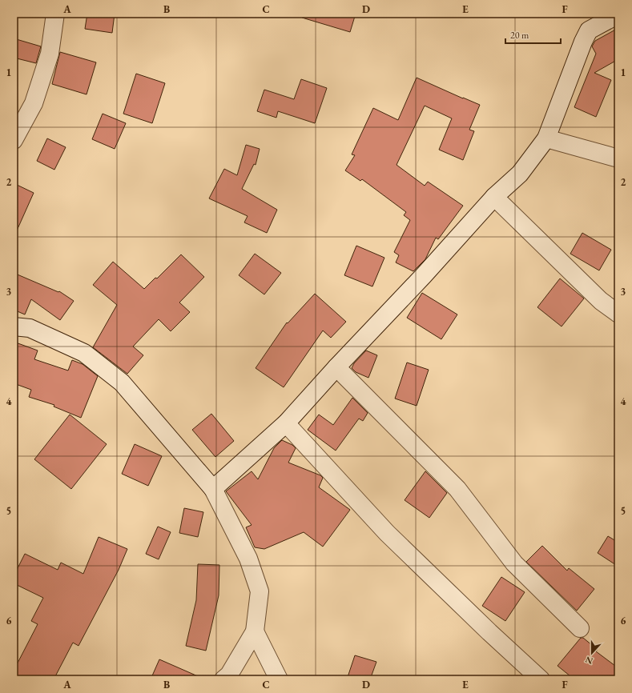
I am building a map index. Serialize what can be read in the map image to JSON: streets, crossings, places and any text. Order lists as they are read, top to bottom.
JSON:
{
  "scale_bar": "20 m",
  "north": "bottom",
  "grid": {
    "columns": [
      "A",
      "B",
      "C",
      "D",
      "E",
      "F"
    ],
    "rows": [
      "1",
      "2",
      "3",
      "4",
      "5",
      "6"
    ]
  }
}
